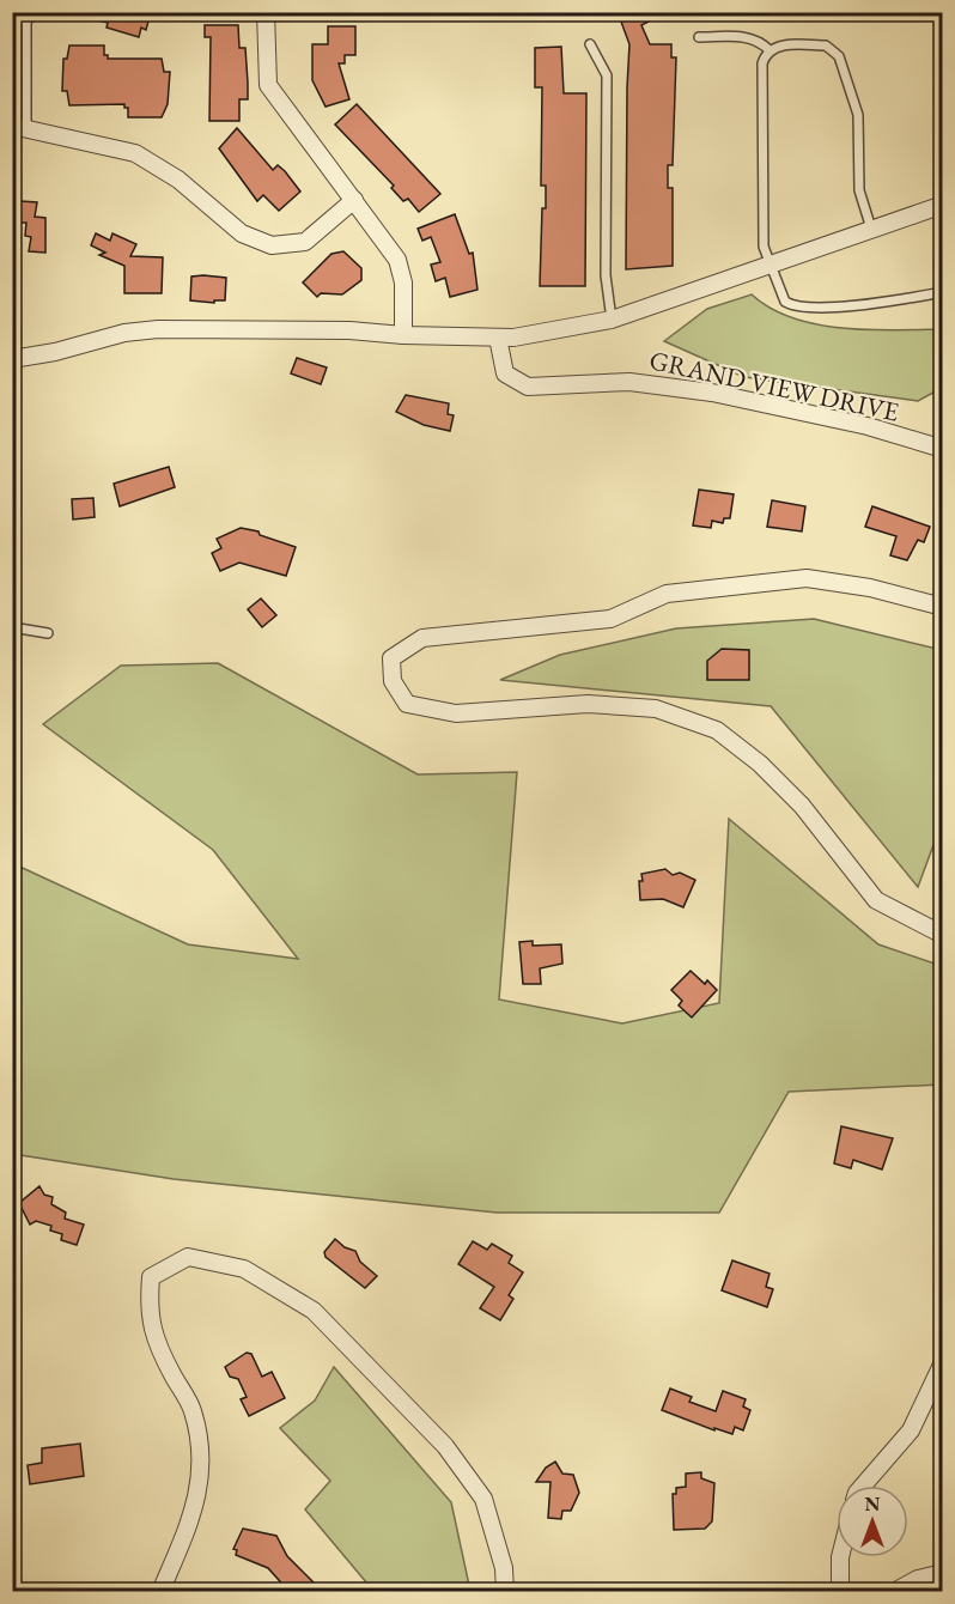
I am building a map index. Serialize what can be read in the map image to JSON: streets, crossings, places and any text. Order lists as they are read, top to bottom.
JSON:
{
  "streets": {
    "street": ["GRAND VIEW DRIVE"]
  },
  "north": "top"
}
